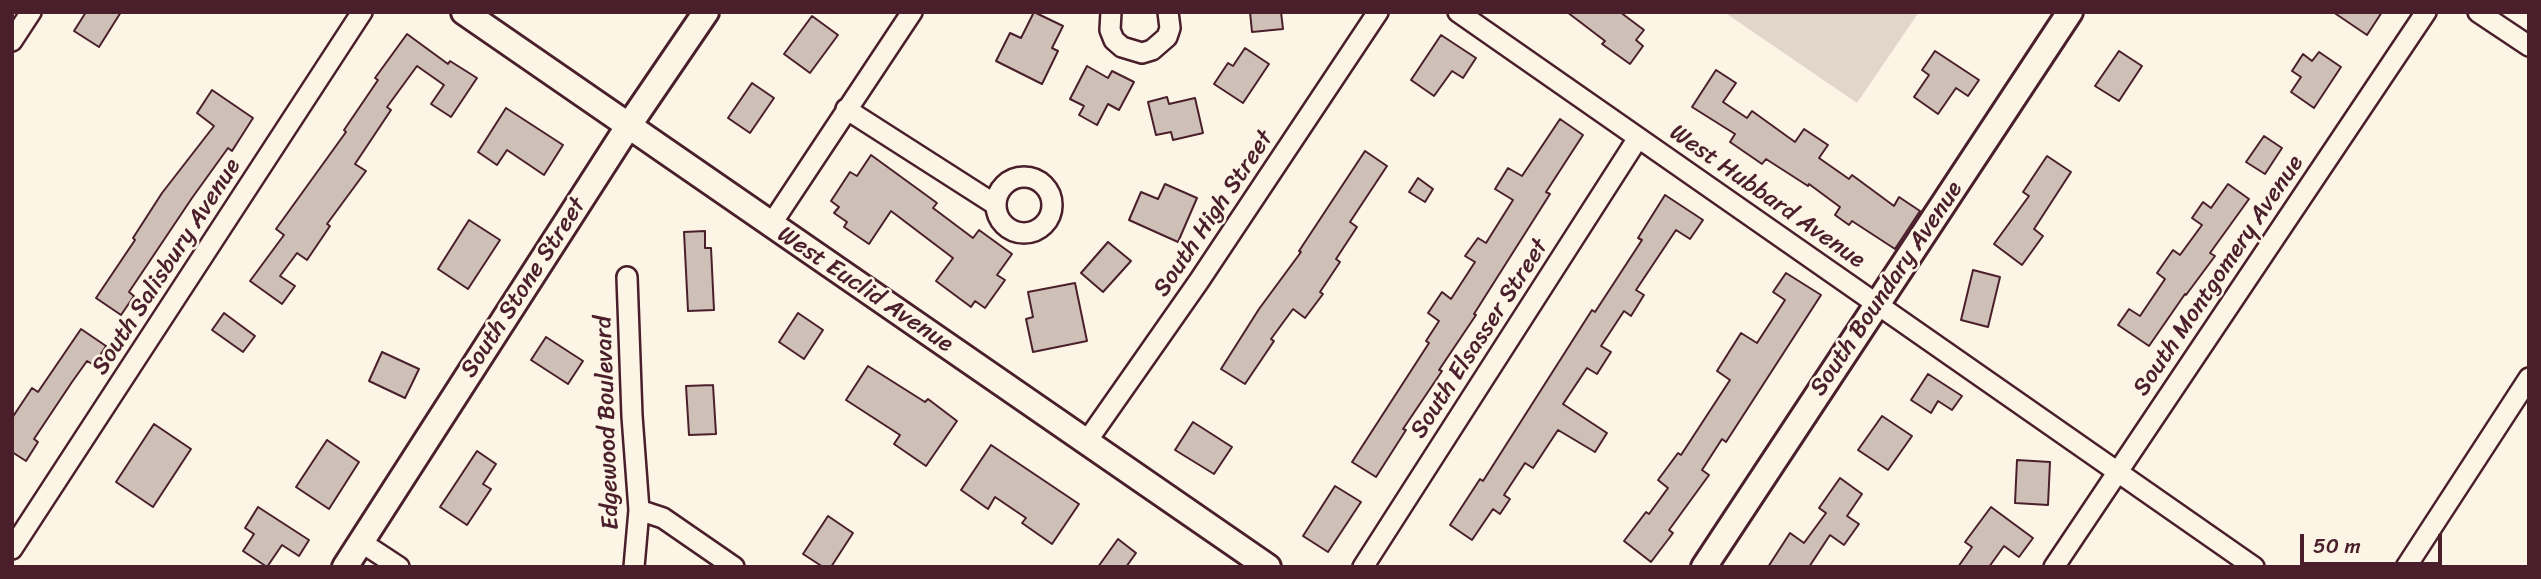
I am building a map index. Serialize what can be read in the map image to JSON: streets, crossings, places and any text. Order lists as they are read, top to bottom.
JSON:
{
  "streets": {
    "street": [
      "West Hubbard Avenue",
      "South High Street",
      "South Salisbury Avenue",
      "South Montgomery Avenue",
      "South Stone Street",
      "South Boundary Avenue",
      "West Euclid Avenue",
      "South Elsasser Street",
      "Edgewood Boulevard"
    ]
  },
  "crossings": [
    ["West Hubbard Avenue", "South Montgomery Avenue"],
    ["West Hubbard Avenue", "South Boundary Avenue"],
    ["West Hubbard Avenue", "South Elsasser Street"],
    ["South High Street", "West Euclid Avenue"],
    ["South Stone Street", "West Euclid Avenue"]
  ],
  "scale_bar": "50 m"
}
